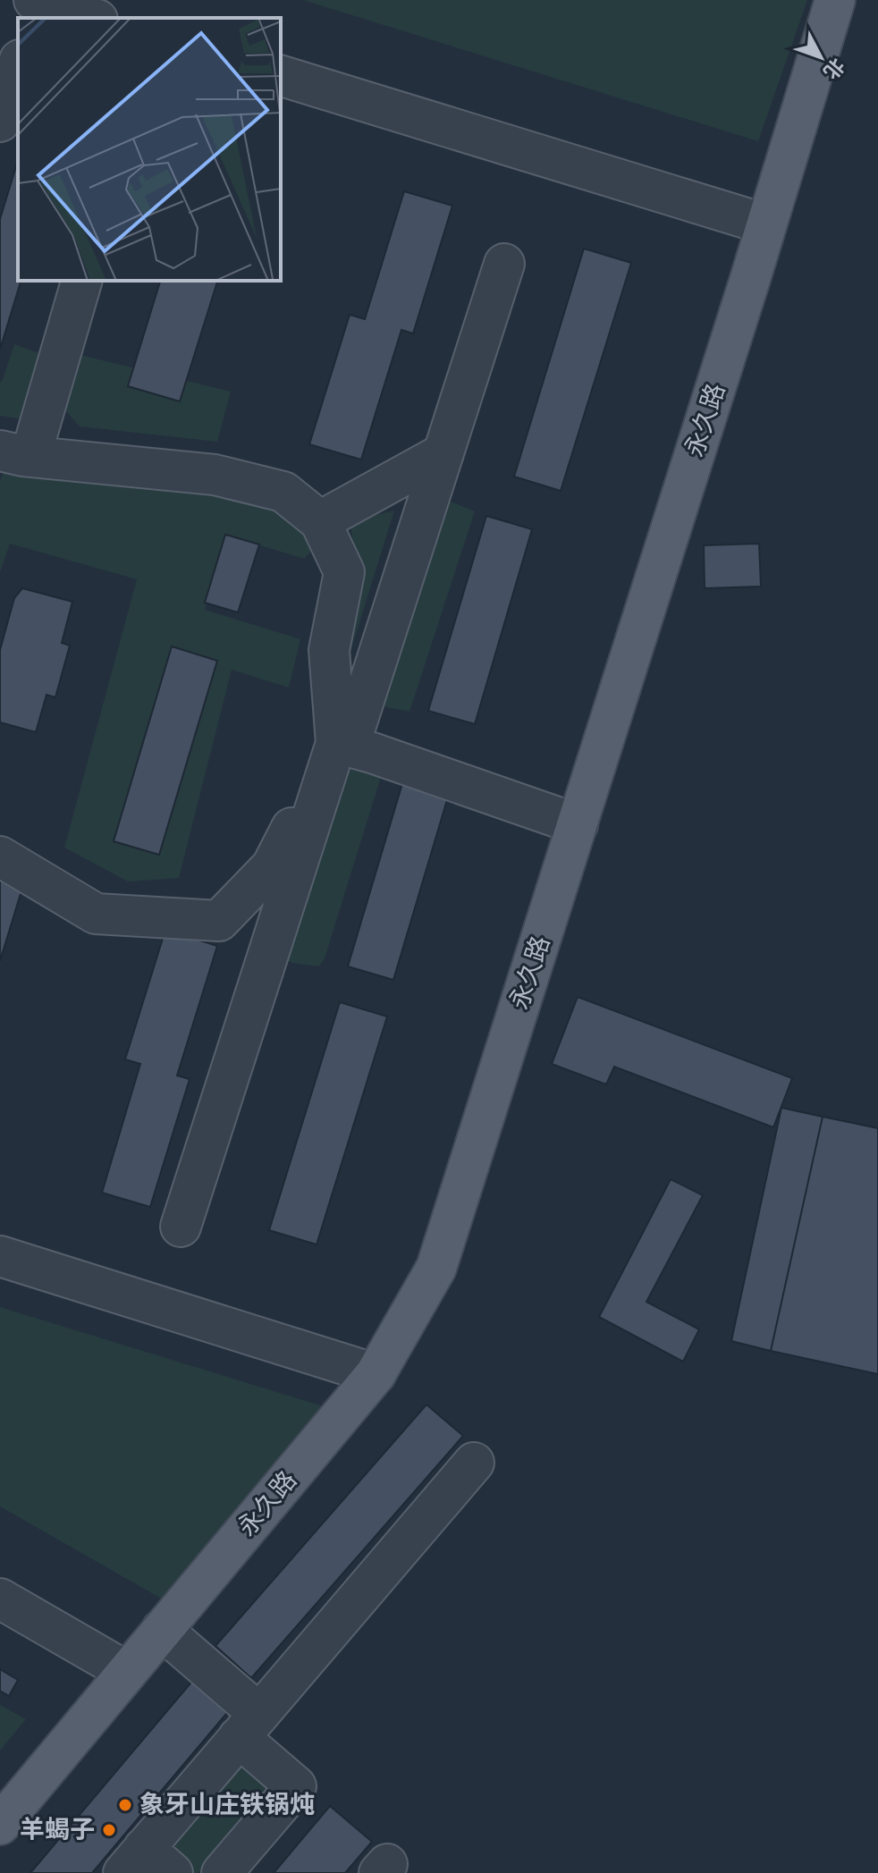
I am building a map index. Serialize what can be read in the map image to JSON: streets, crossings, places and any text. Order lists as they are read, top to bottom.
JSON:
{
  "streets": {
    "main road": ["永久路"]
  },
  "places": ["象牙山庄铁锅炖", "羊蝎子"],
  "north": "bottom right"
}
